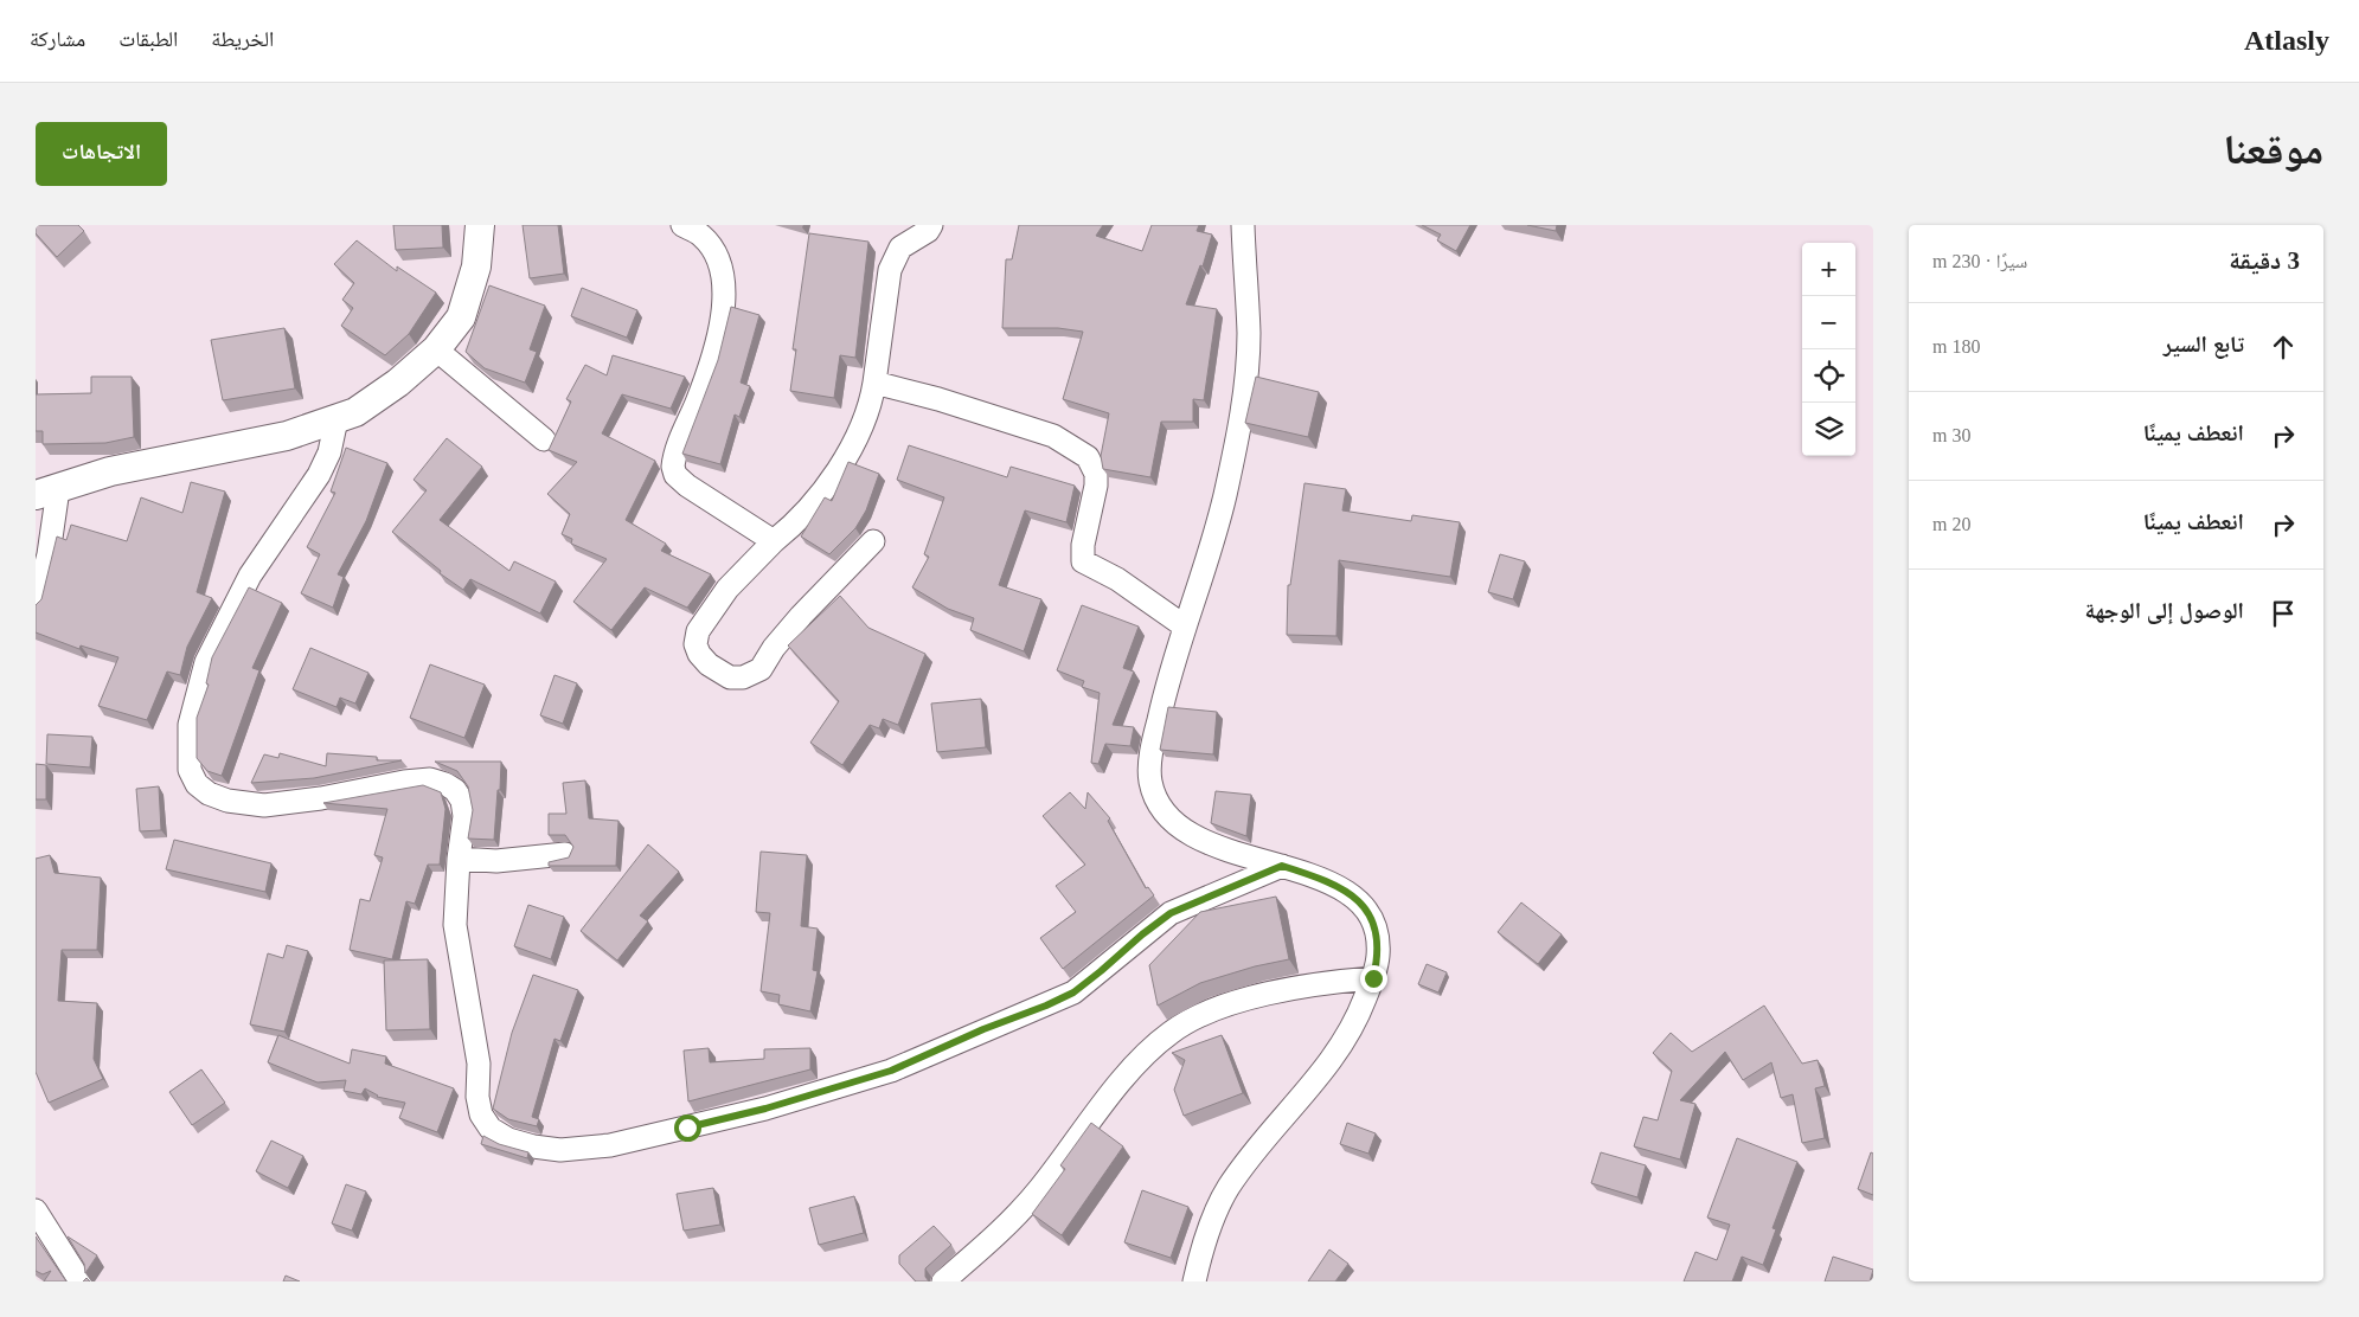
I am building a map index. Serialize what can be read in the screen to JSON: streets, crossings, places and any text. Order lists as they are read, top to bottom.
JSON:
{
  "page": {
    "header": "Atlasly",
    "nav": ["الخريطة", "الطبقات", "مشاركة"],
    "title": "موقعنا",
    "buttons": "الاتجاهات",
    "heading": ["3 دقيقة", "سيرًا · 230 m"],
    "map_buttons": ["+", "−"],
    "list": [
      ["تابع السير", "180 m"],
      ["انعطف يمينًا", "30 m"],
      ["انعطف يمينًا", "20 m"],
      "الوصول إلى الوجهة"
    ]
  }
}
